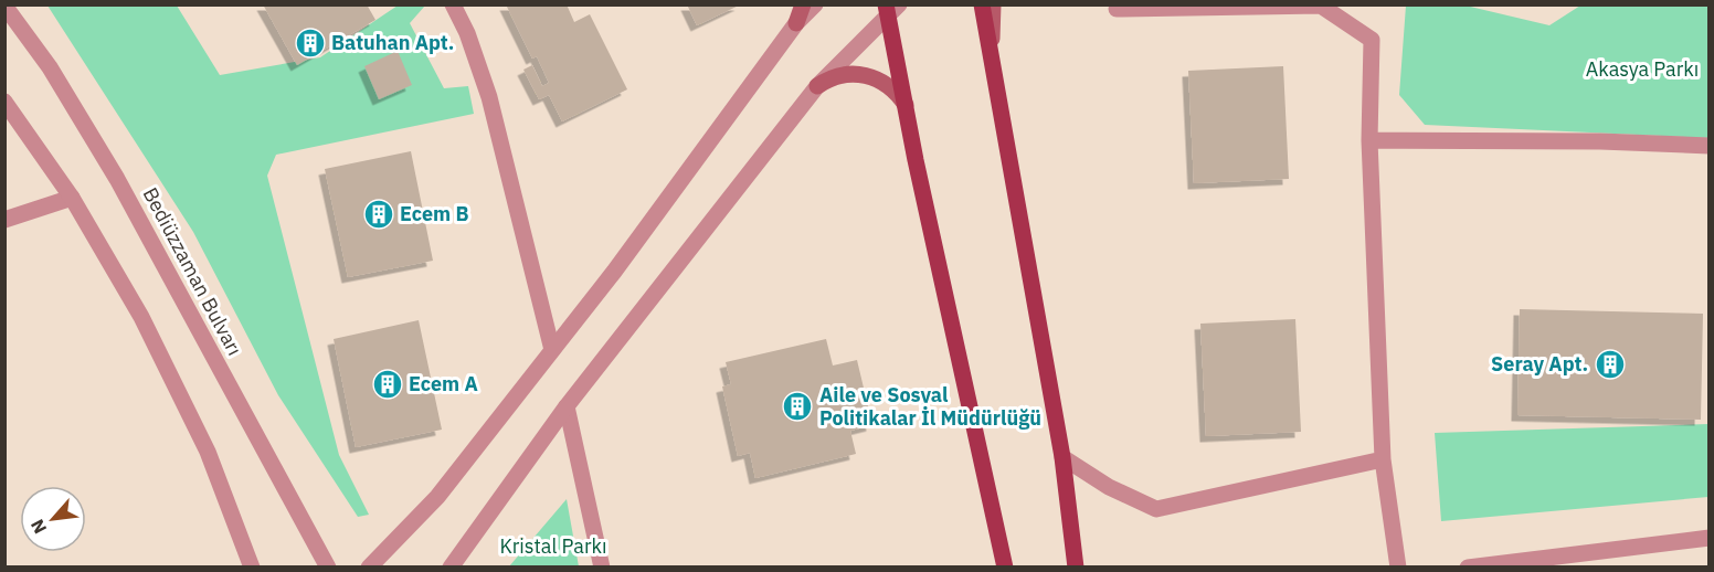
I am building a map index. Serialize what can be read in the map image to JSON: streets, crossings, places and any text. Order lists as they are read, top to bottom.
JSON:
{
  "streets": {
    "street": ["Bediüzzaman Bulvarı"]
  },
  "parks": ["Akasya Parkı", "Kristal Parkı"],
  "places": {
    "building": [
      "Batuhan Apt.",
      "Ecem B",
      "Seray Apt.",
      "Ecem A",
      "Aile ve Sosyal Politikalar İl Müdürlüğü"
    ]
  },
  "north": "bottom left"
}
